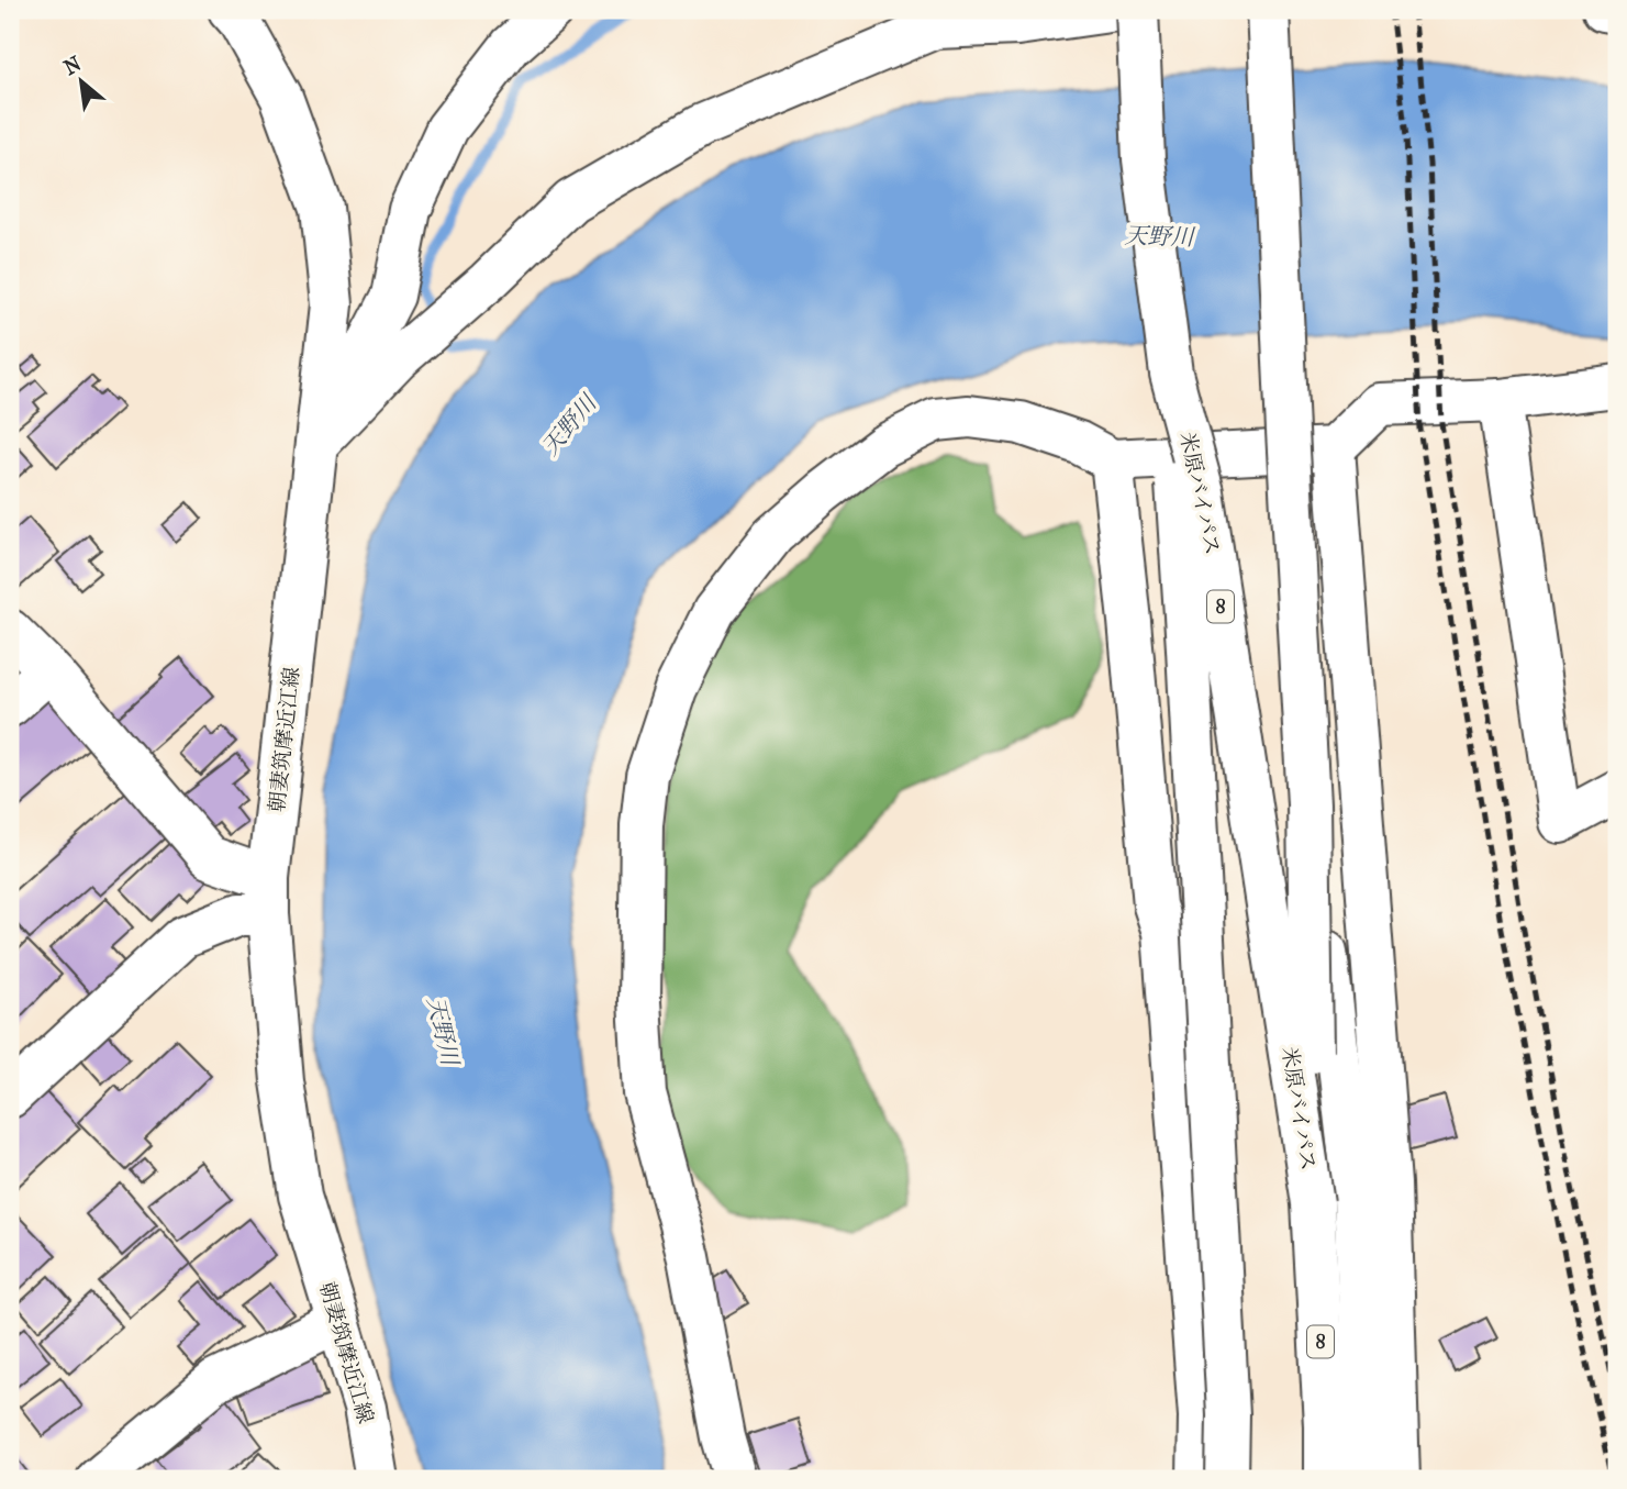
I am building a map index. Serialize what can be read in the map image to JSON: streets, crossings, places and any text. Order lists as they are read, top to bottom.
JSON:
{
  "streets": {
    "main road": ["米原バイパス", "8", "朝妻筑摩近江線"]
  },
  "water": ["天野川"],
  "north": "top left"
}
